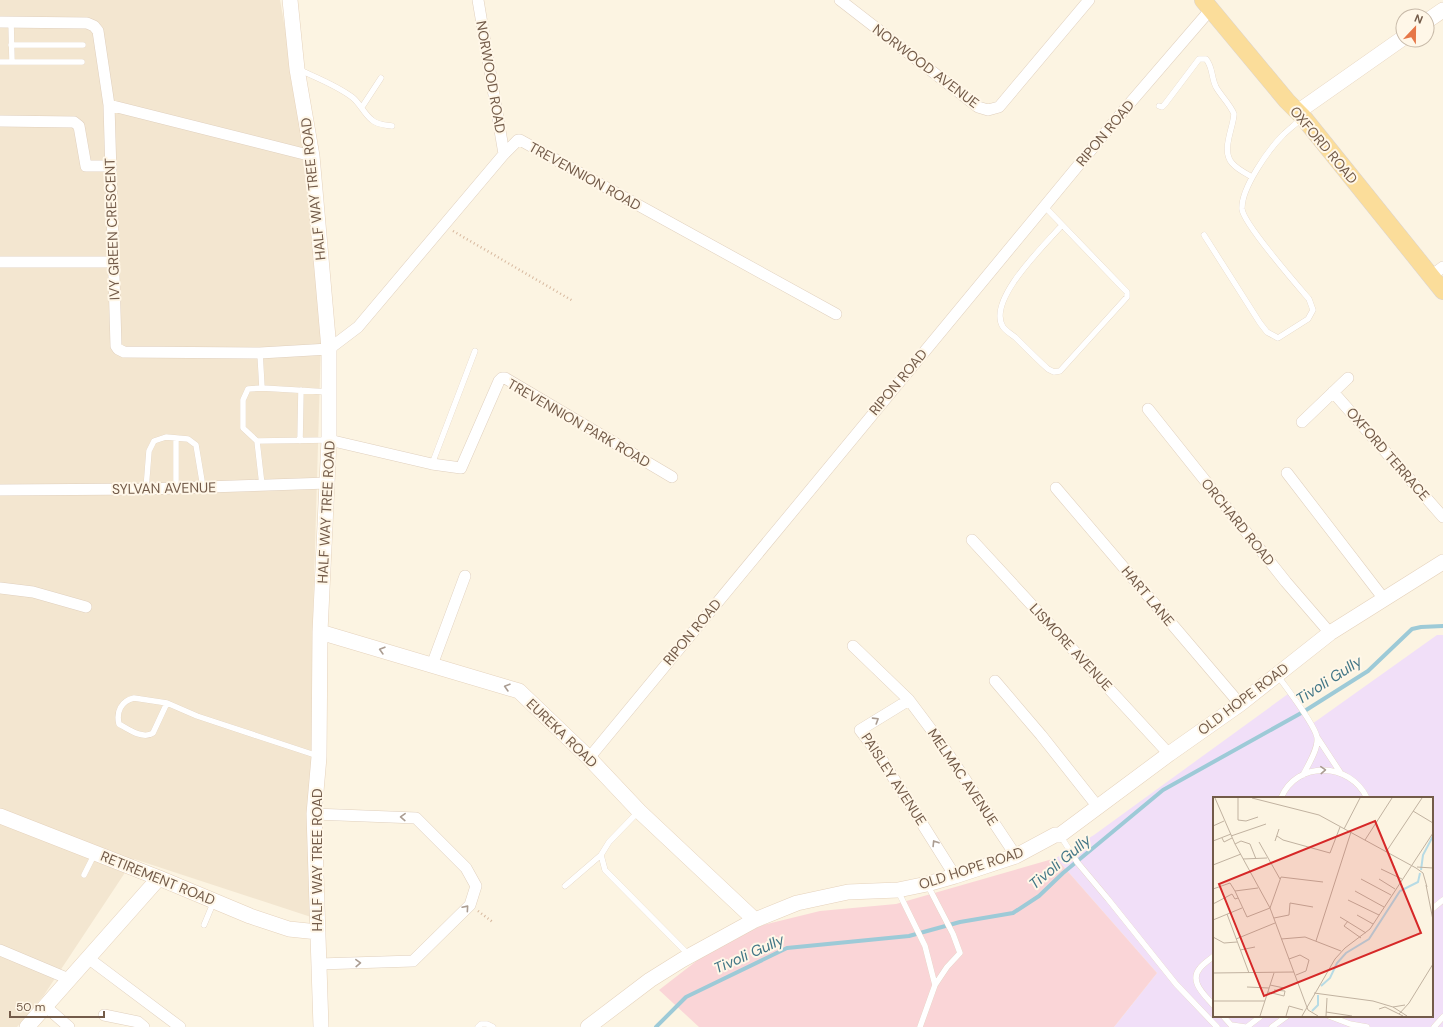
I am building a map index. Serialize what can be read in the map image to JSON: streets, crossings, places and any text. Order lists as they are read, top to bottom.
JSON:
{
  "streets": {
    "main road": [
      "OXFORD ROAD",
      "HALF WAY TREE ROAD",
      "OLD HOPE ROAD",
      "EUREKA ROAD",
      "RETIREMENT ROAD"
    ],
    "street": [
      "NORWOOD AVENUE",
      "NORWOOD ROAD",
      "RIPON ROAD",
      "TREVENNION ROAD",
      "IVY GREEN CRESCENT",
      "TREVENNION PARK ROAD",
      "OXFORD TERRACE",
      "SYLVAN AVENUE",
      "ORCHARD ROAD",
      "HART LANE",
      "LISMORE AVENUE",
      "MELMAC AVENUE",
      "PAISLEY AVENUE"
    ]
  },
  "crossings": [
    ["NORWOOD ROAD", "TREVENNION ROAD"],
    ["RIPON ROAD", "OXFORD ROAD"],
    ["RIPON ROAD", "EUREKA ROAD"],
    ["TREVENNION ROAD", "HALF WAY TREE ROAD"],
    ["TREVENNION ROAD", "IVY GREEN CRESCENT"],
    ["HALF WAY TREE ROAD", "IVY GREEN CRESCENT"],
    ["HALF WAY TREE ROAD", "TREVENNION PARK ROAD"],
    ["HALF WAY TREE ROAD", "SYLVAN AVENUE"],
    ["HALF WAY TREE ROAD", "EUREKA ROAD"],
    ["HALF WAY TREE ROAD", "RETIREMENT ROAD"],
    ["ORCHARD ROAD", "OLD HOPE ROAD"],
    ["HART LANE", "OLD HOPE ROAD"],
    ["LISMORE AVENUE", "OLD HOPE ROAD"],
    ["OLD HOPE ROAD", "EUREKA ROAD"],
    ["OLD HOPE ROAD", "MELMAC AVENUE"],
    ["OLD HOPE ROAD", "PAISLEY AVENUE"],
    ["MELMAC AVENUE", "PAISLEY AVENUE"]
  ],
  "one_way": ["EUREKA ROAD"],
  "water": ["Tivoli Gully"],
  "scale_bar": "50 m",
  "north": "top"
}
